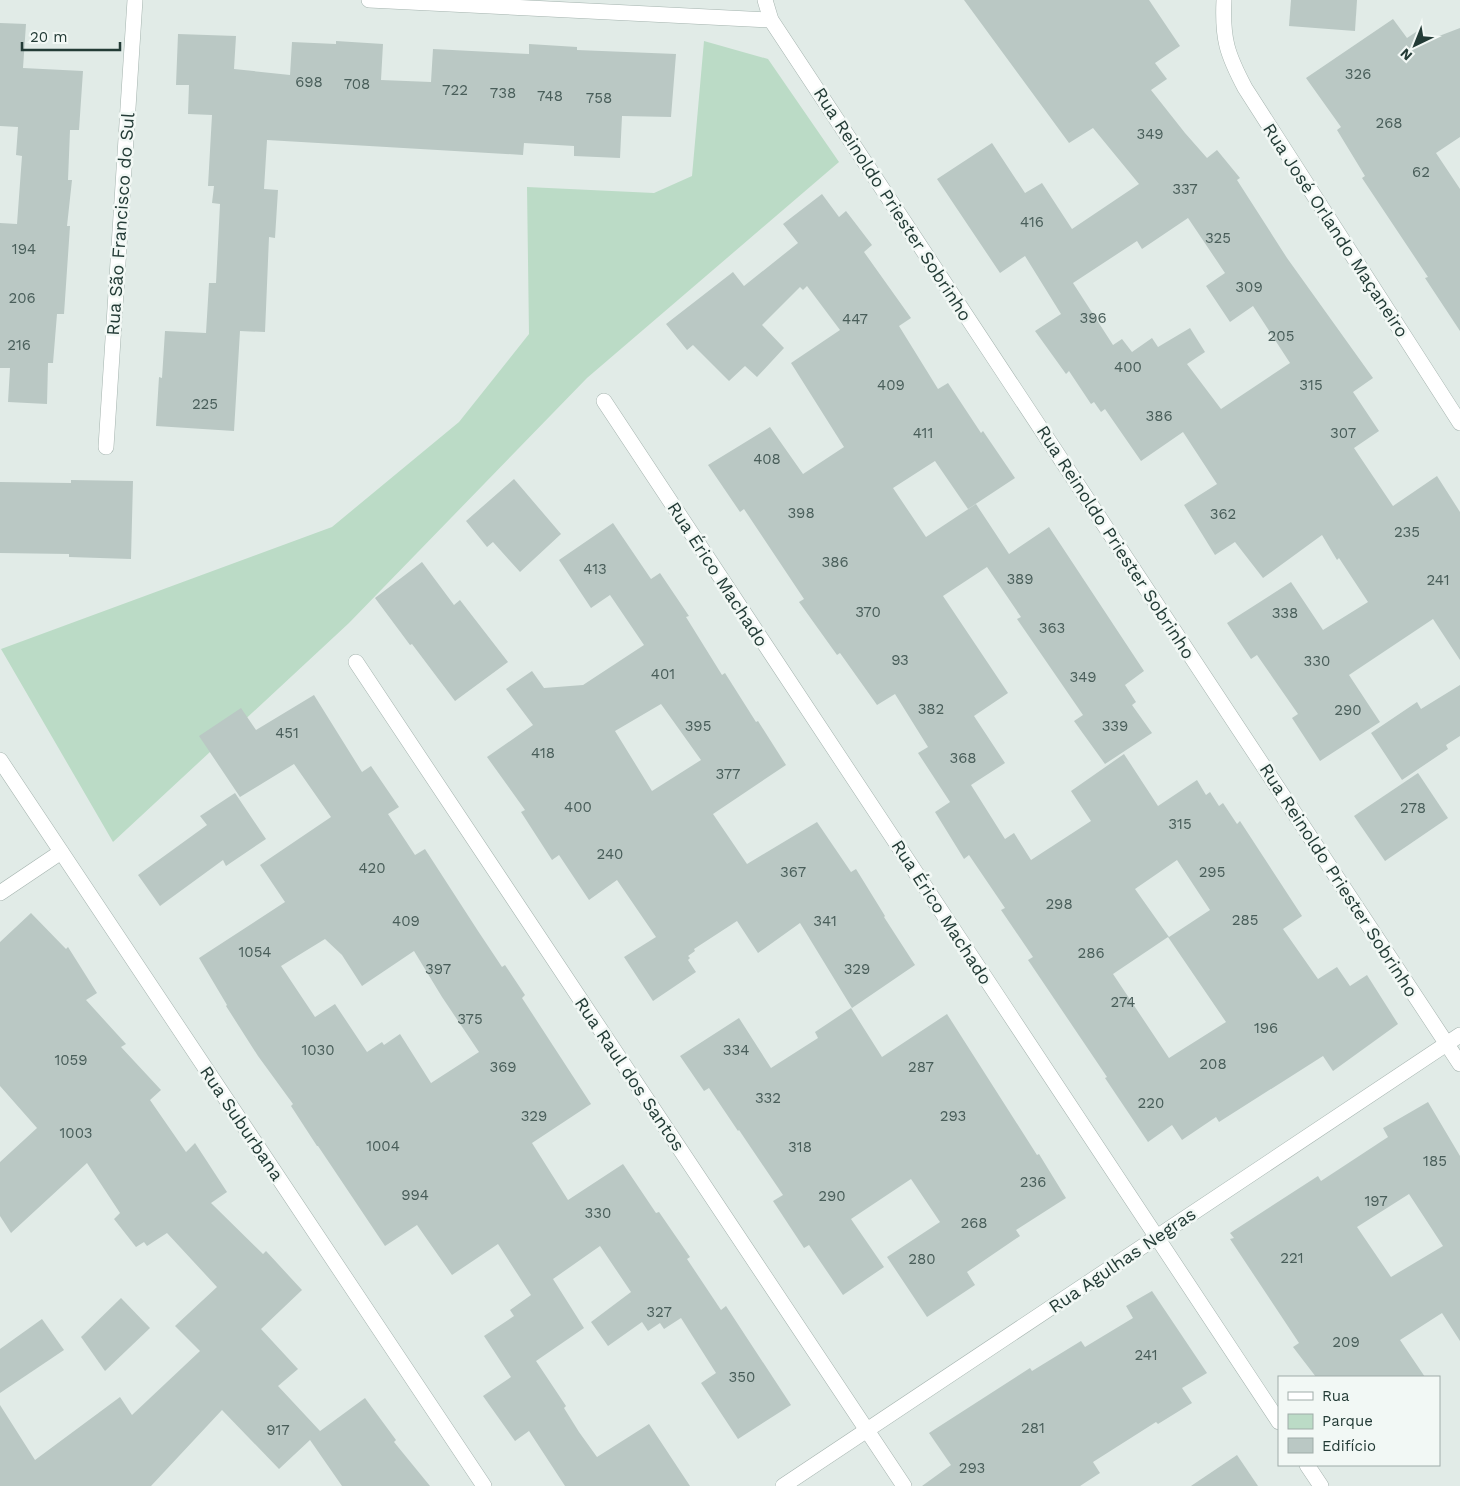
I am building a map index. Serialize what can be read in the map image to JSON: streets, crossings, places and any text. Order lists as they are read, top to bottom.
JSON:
{
  "streets": {
    "street": [
      "Rua Reinoldo Priester Sobrinho",
      "Rua São Francisco do Sul",
      "Rua José Orlando Maçaneiro",
      "Rua Érico Machado",
      "Rua Raul dos Santos",
      "Rua Suburbana",
      "Rua Agulhas Negras"
    ]
  },
  "crossings": [
    ["Rua Reinoldo Priester Sobrinho", "Rua Agulhas Negras"],
    ["Rua Érico Machado", "Rua Agulhas Negras"],
    ["Rua Raul dos Santos", "Rua Agulhas Negras"]
  ],
  "house_numbers": [
    "326",
    "698",
    "708",
    "722",
    "738",
    "748",
    "758",
    "268",
    "349",
    "62",
    "337",
    "416",
    "325",
    "194",
    "309",
    "206",
    "396",
    "447",
    "205",
    "216",
    "400",
    "409",
    "315",
    "225",
    "386",
    "411",
    "307",
    "408",
    "398",
    "362",
    "235",
    "386",
    "413",
    "389",
    "241",
    "370",
    "338",
    "363",
    "93",
    "330",
    "401",
    "349",
    "382",
    "290",
    "395",
    "339",
    "451",
    "418",
    "368",
    "377",
    "400",
    "278",
    "315",
    "240",
    "420",
    "367",
    "295",
    "298",
    "285",
    "409",
    "341",
    "1054",
    "286",
    "397",
    "329",
    "274",
    "375",
    "196",
    "1030",
    "334",
    "1059",
    "208",
    "369",
    "287",
    "332",
    "220",
    "329",
    "293",
    "1003",
    "1004",
    "318",
    "185",
    "236",
    "994",
    "290",
    "197",
    "330",
    "268",
    "221",
    "280",
    "327",
    "209",
    "241",
    "350",
    "281",
    "917",
    "293"
  ],
  "legend": ["Rua", "Parque", "Edifício"],
  "scale_bar": "20 m",
  "north": "bottom left"
}
